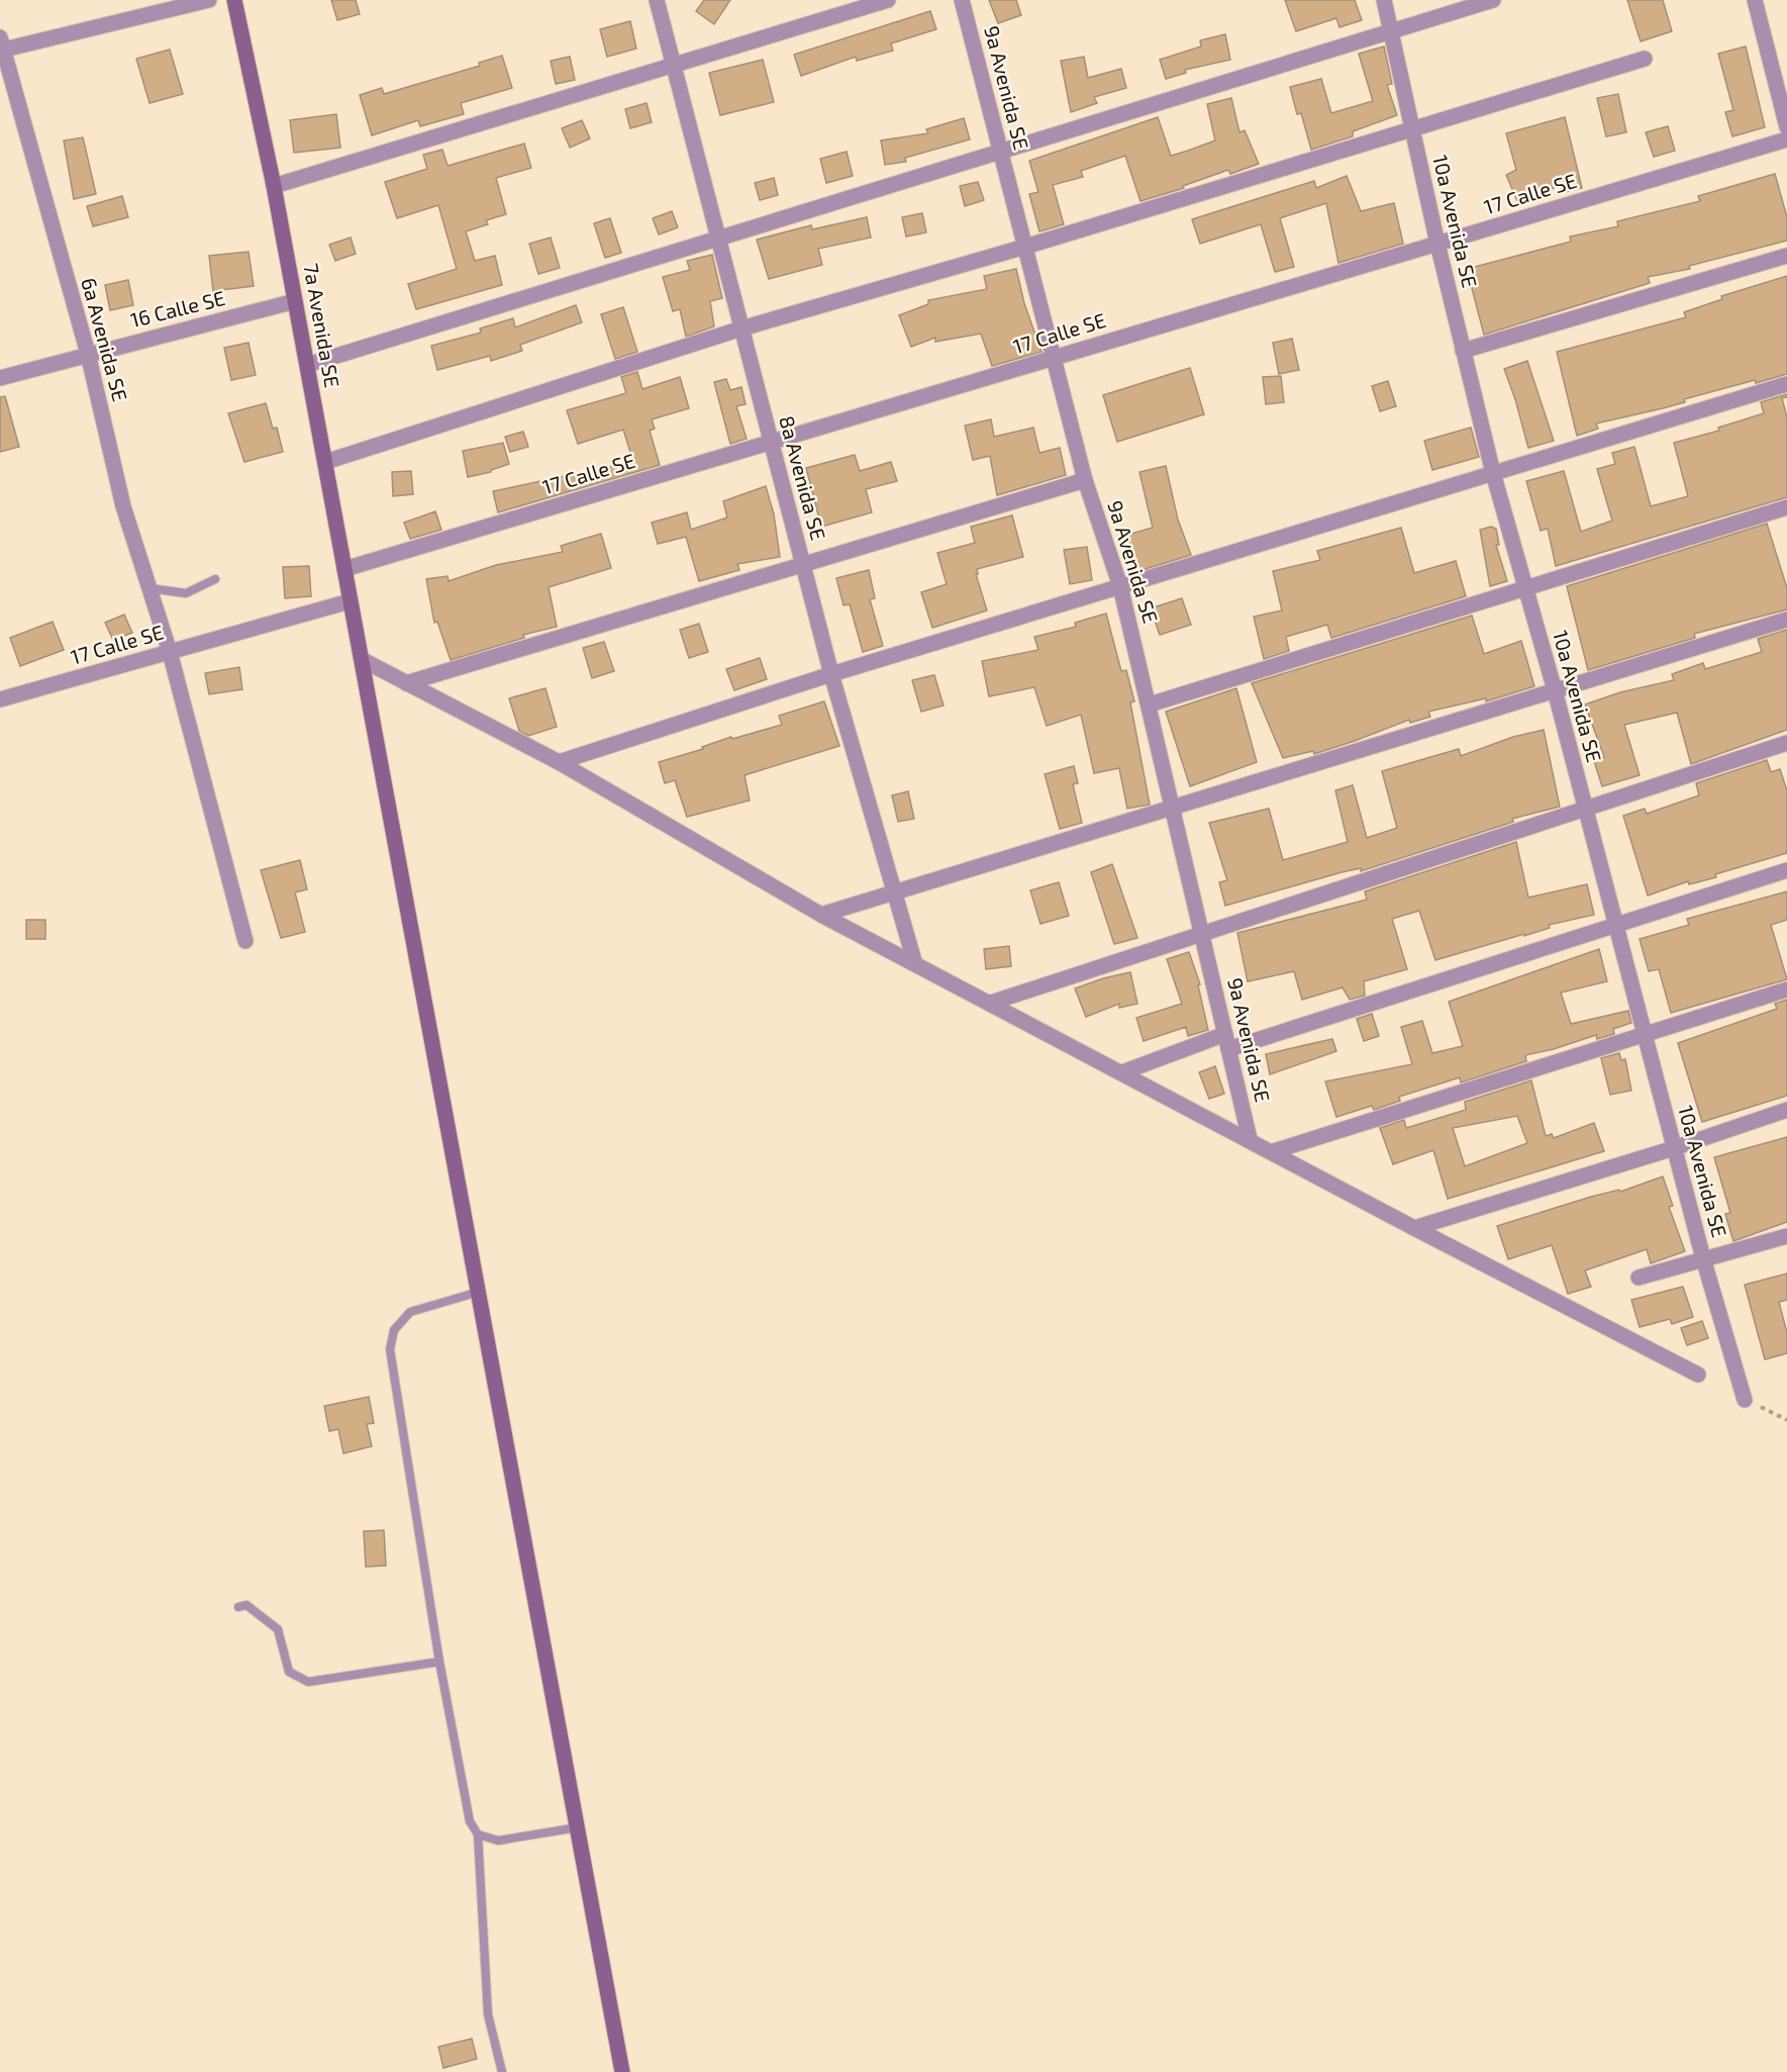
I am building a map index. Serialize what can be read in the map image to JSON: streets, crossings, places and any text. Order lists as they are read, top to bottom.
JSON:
{
  "streets": {
    "street": [
      "9a Avenida SE",
      "17 Calle SE",
      "10a Avenida SE",
      "16 Calle SE",
      "7a Avenida SE",
      "6a Avenida SE",
      "8a Avenida SE"
    ]
  },
  "crossings": [
    ["9a Avenida SE", "17 Calle SE"],
    ["17 Calle SE", "10a Avenida SE"],
    ["17 Calle SE", "7a Avenida SE"],
    ["17 Calle SE", "6a Avenida SE"],
    ["17 Calle SE", "8a Avenida SE"],
    ["16 Calle SE", "7a Avenida SE"],
    ["16 Calle SE", "6a Avenida SE"]
  ]
}
